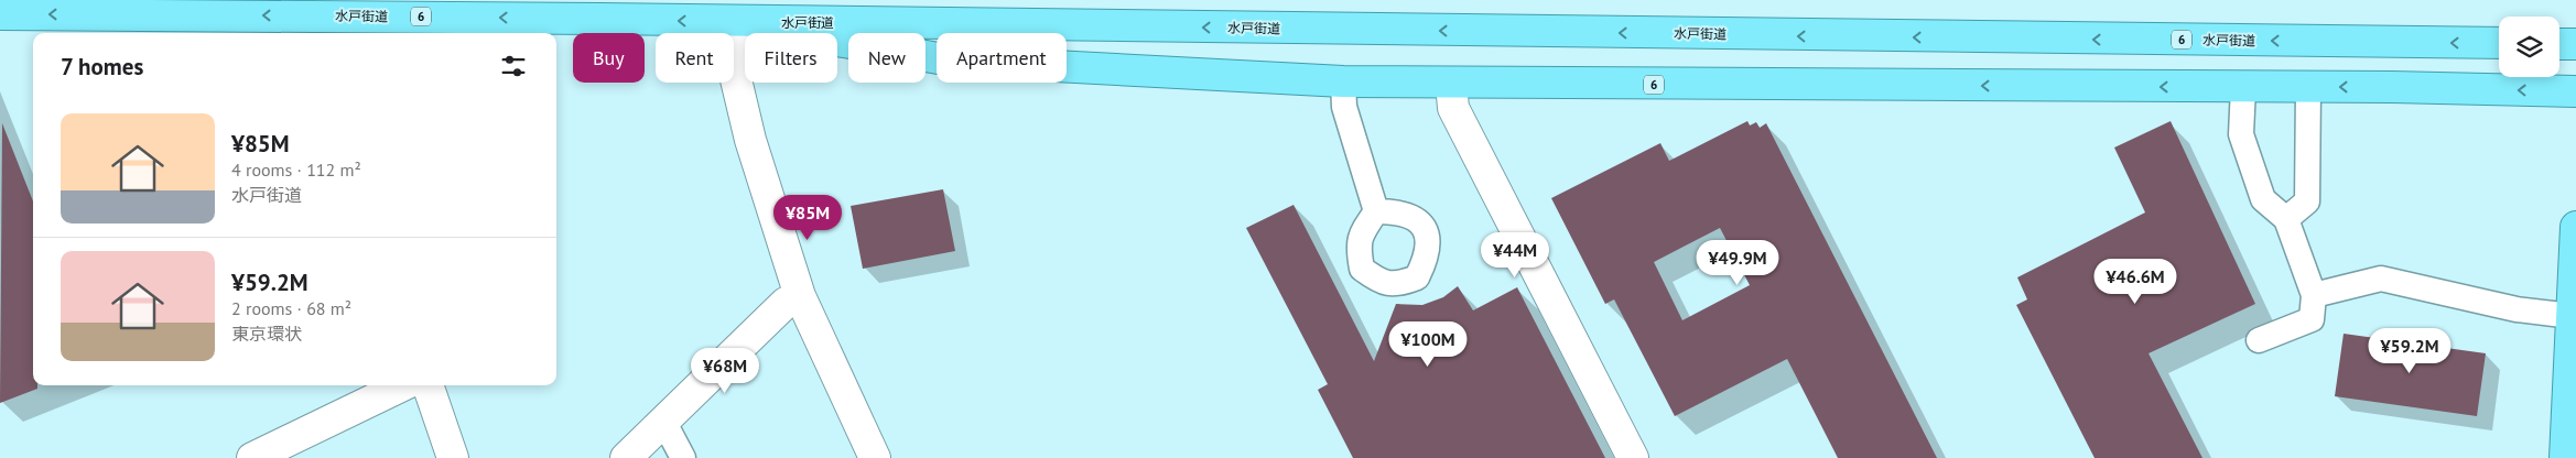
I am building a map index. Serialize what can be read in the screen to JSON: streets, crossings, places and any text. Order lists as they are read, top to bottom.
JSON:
{
  "streets": {
    "highway": ["水戸街道", "6"]
  },
  "crossings": [
    ["水戸街道", "6"]
  ],
  "page": {
    "chip": [
      "Buy",
      "Rent",
      "Filters",
      "New",
      "Apartment"
    ],
    "heading": "7 homes",
    "list": [
      {
        "name": "¥85M",
        "note": "4 rooms · 112 m² · 水戸街道"
      },
      {
        "name": "¥59.2M",
        "note": "2 rooms · 68 m² · 東京環状"
      }
    ],
    "price": [
      "¥85M",
      "¥44M",
      "¥49.9M",
      "¥46.6M",
      "¥100M",
      "¥59.2M",
      "¥68M"
    ]
  }
}
